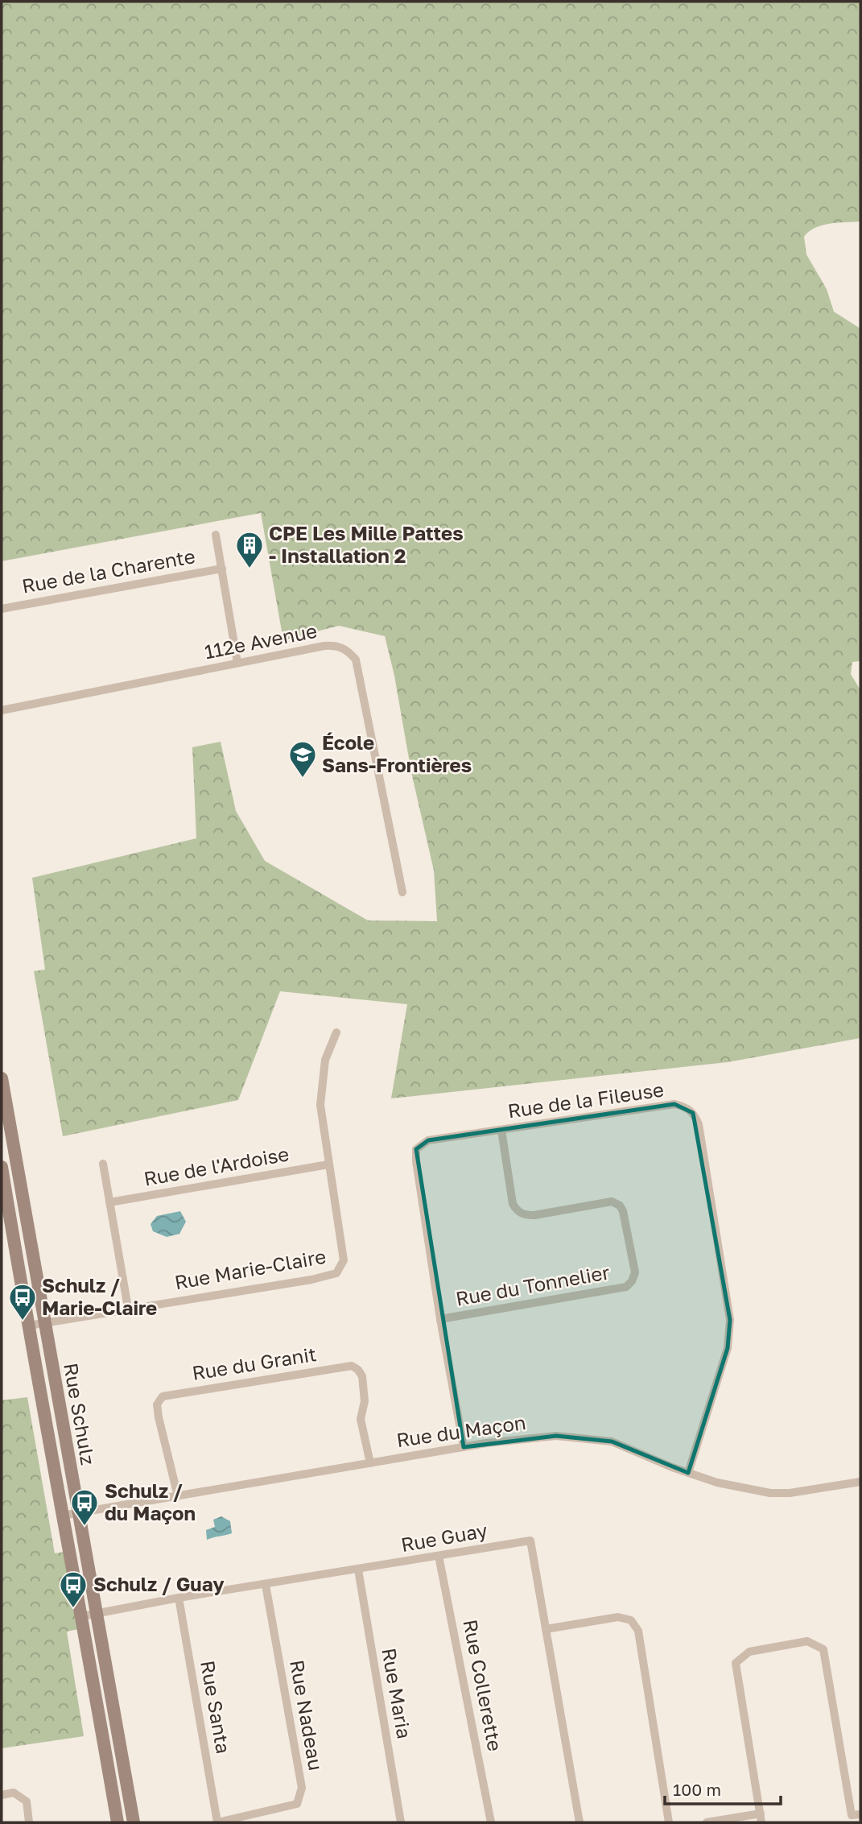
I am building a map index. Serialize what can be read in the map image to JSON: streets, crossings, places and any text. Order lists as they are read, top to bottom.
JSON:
{
  "streets": {
    "street": [
      "Rue de la Charente",
      "112e Avenue",
      "Rue de la Fileuse",
      "Rue de l'Ardoise",
      "Rue Marie-Claire",
      "Rue du Tonnelier",
      "Rue du Granit",
      "Rue Schulz",
      "Rue du Maçon",
      "Rue Guay",
      "Rue Collerette",
      "Rue Maria",
      "Rue Santa",
      "Rue Nadeau"
    ]
  },
  "crossings": [
    ["Rue de la Fileuse", "Rue du Tonnelier"],
    ["Rue de la Fileuse", "Rue du Maçon"],
    ["Rue de l'Ardoise", "Rue Marie-Claire"],
    ["Rue Marie-Claire", "Rue Schulz"],
    ["Rue du Granit", "Rue du Maçon"],
    ["Rue Schulz", "Rue du Maçon"],
    ["Rue Schulz", "Rue Guay"],
    ["Rue Guay", "Rue Collerette"],
    ["Rue Guay", "Rue Maria"],
    ["Rue Guay", "Rue Santa"],
    ["Rue Guay", "Rue Nadeau"],
    ["Rue Santa", "Rue Nadeau"]
  ],
  "places": {
    "building": ["CPE Les Mille Pattes - Installation 2"],
    "school or university": ["École Sans-Frontières"],
    "bus stop": ["Schulz / Marie-Claire", "Schulz / du Maçon", "Schulz / Guay"]
  },
  "scale_bar": "100 m"
}
